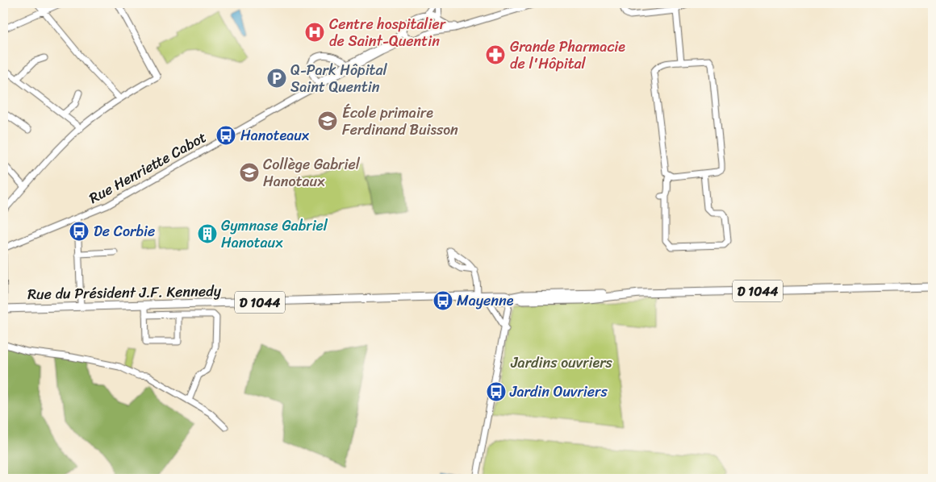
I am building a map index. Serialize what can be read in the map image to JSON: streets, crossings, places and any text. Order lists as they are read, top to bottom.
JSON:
{
  "streets": {
    "main road": ["D 1044", "Rue du Président J.F. Kennedy"],
    "street": ["Rue Henriette Cabot"]
  },
  "parks": ["Jardins ouvriers"],
  "places": {
    "hospital": ["Centre hospitalier de Saint-Quentin"],
    "pharmacy": ["Grande Pharmacie de l'Hôpital"],
    "parking": ["Q-Park Hôpital Saint Quentin"],
    "school or university": ["École primaire Ferdinand Buisson", "Collège Gabriel Hanotaux"],
    "bus stop": [
      "Hanoteaux",
      "De Corbie",
      "Mayenne",
      "Jardin Ouvriers"
    ],
    "building": ["Gymnase Gabriel Hanotaux"]
  }
}
